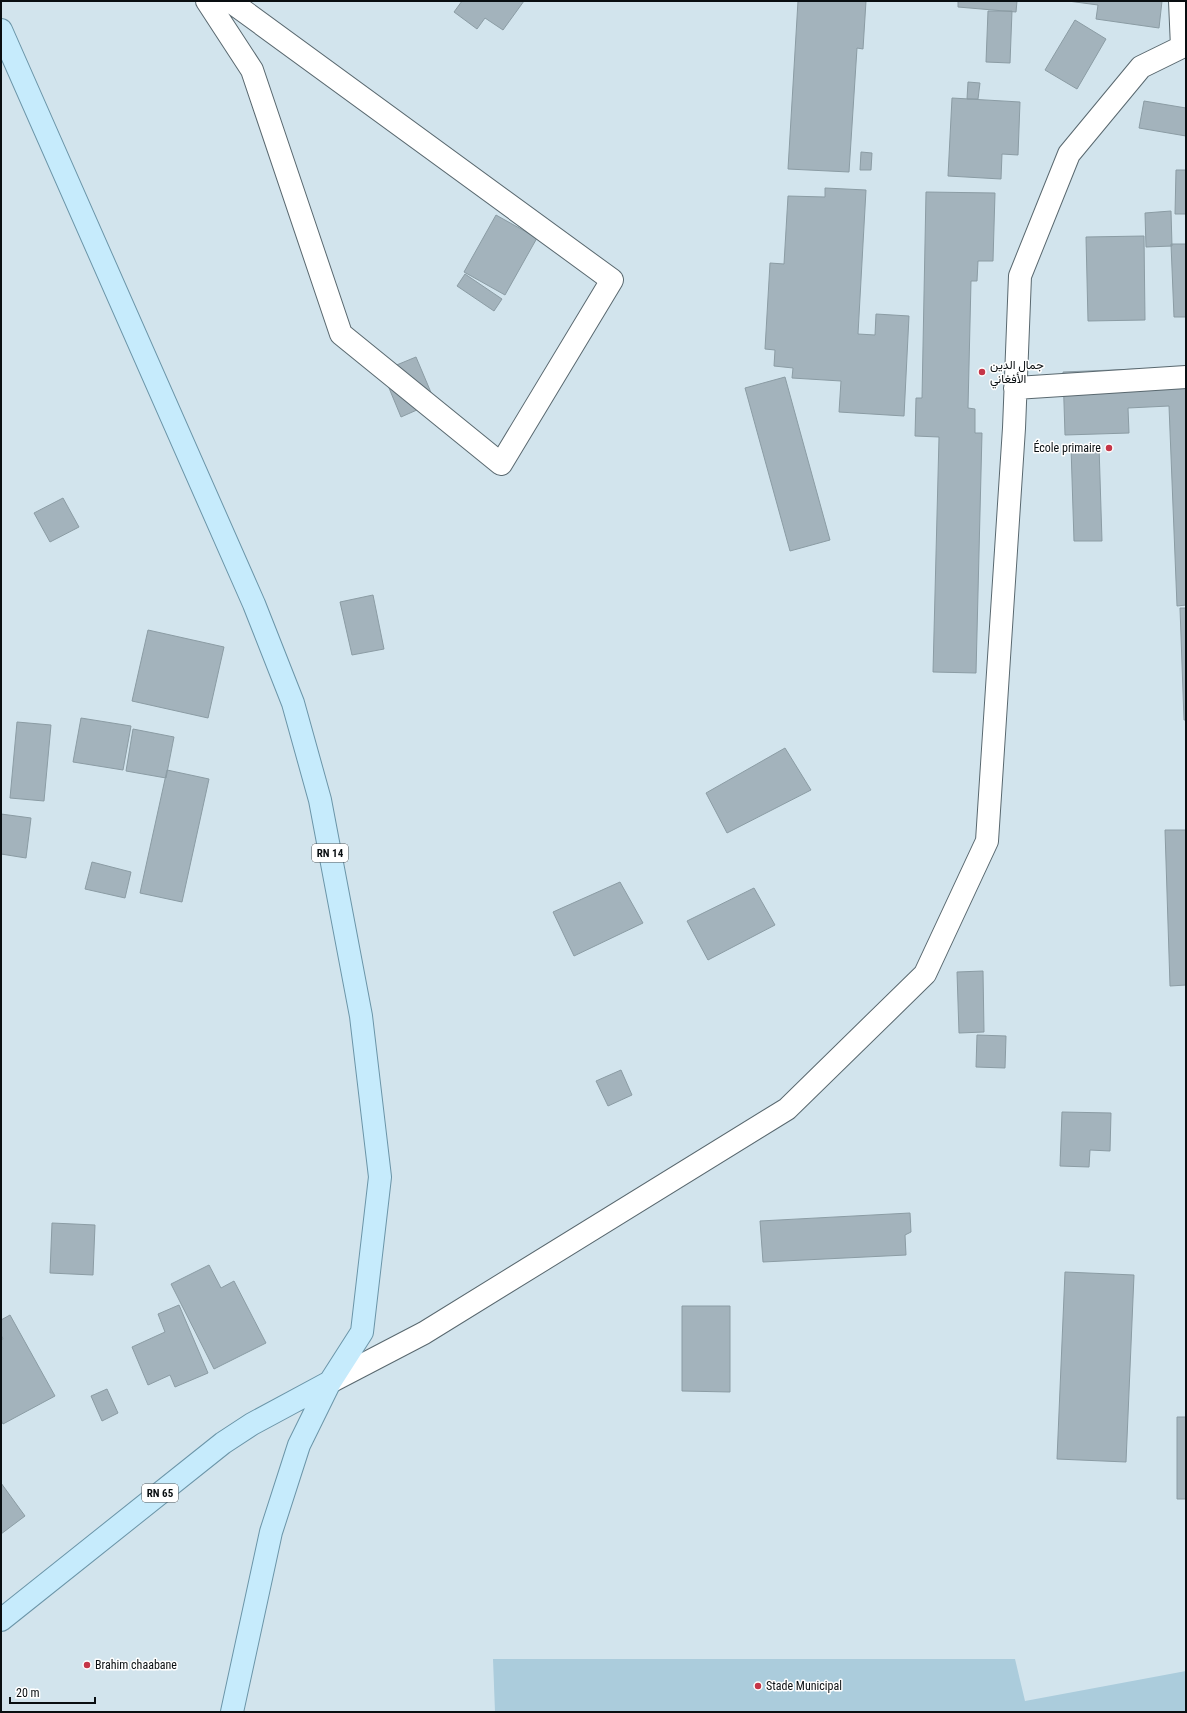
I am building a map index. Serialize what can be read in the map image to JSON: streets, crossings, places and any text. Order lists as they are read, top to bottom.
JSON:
{
  "streets": {
    "main road": ["RN 14", "RN 65"]
  },
  "crossings": [
    ["RN 14", "RN 65"]
  ],
  "places": [
    "جمال الدين الأفغاني",
    "École primaire",
    "Brahim chaabane",
    "Stade Municipal"
  ],
  "scale_bar": "20 m"
}
